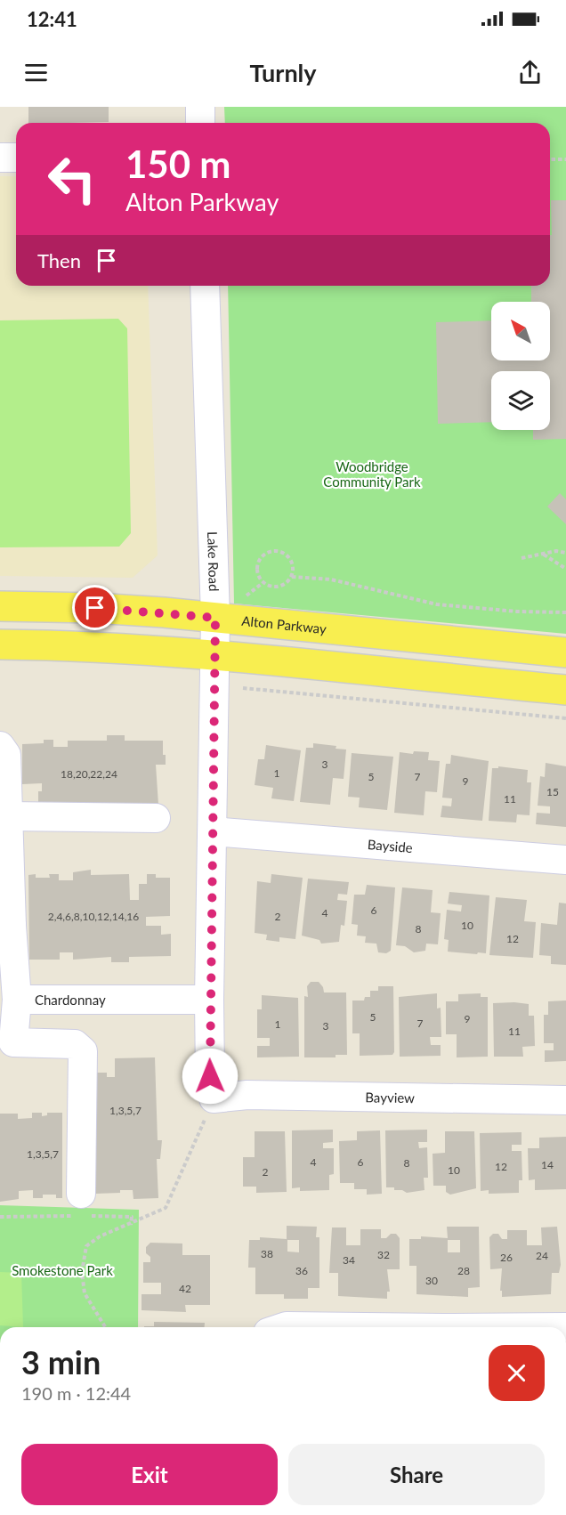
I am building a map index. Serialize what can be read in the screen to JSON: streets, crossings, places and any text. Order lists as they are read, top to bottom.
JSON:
{
  "streets": {
    "main road": ["Alton Parkway"],
    "street": [
      "Lake Road",
      "Bayside",
      "Chardonnay",
      "Bayview"
    ]
  },
  "crossings": [
    ["Lake Road", "Alton Parkway"],
    ["Lake Road", "Bayside"],
    ["Lake Road", "Chardonnay"],
    ["Lake Road", "Bayview"]
  ],
  "parks": ["Woodbridge Community Park", "Smokestone Park"],
  "house_numbers": [
    "3",
    "1",
    "18,20,22,24",
    "5",
    "7",
    "9",
    "15",
    "11",
    "6",
    "4",
    "2,4,6,8,10,12,14,16",
    "2",
    "10",
    "8",
    "12",
    "5",
    "9",
    "7",
    "1",
    "3",
    "11",
    "1,3,5,7",
    "1,3,5,7",
    "4",
    "6",
    "8",
    "14",
    "12",
    "10",
    "2",
    "38",
    "32",
    "24",
    "26",
    "34",
    "36",
    "28",
    "30",
    "42"
  ],
  "north": "top left",
  "page": {
    "status": "12:41",
    "header": "Turnly",
    "turn": ["150 m", "Alton Parkway"],
    "then": "Then",
    "heading": ["3 min", "190 m · 12:44"],
    "buttons": ["Exit", "Share"]
  }
}
